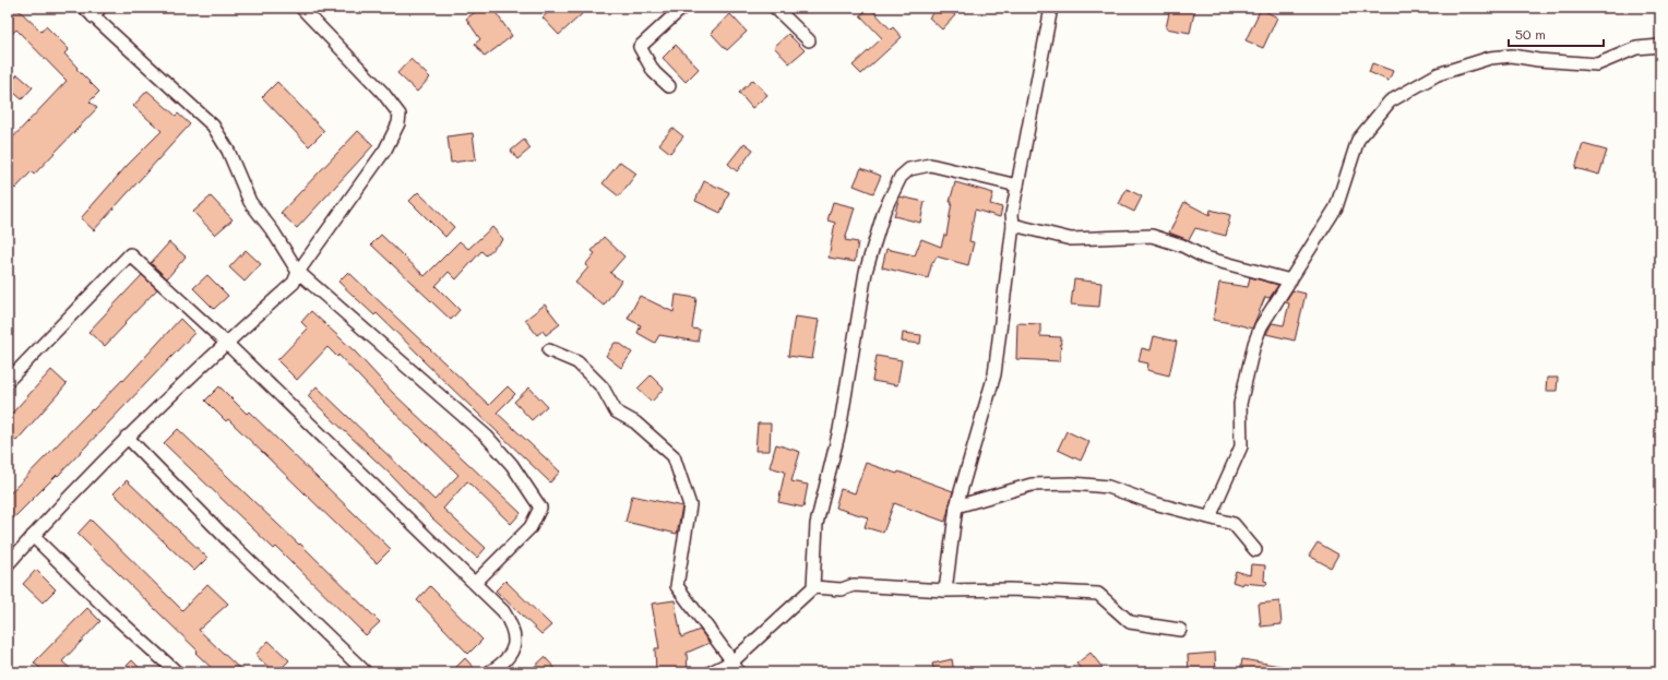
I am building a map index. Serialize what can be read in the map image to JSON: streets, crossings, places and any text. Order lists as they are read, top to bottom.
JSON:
{
  "scale_bar": "50 m"
}
